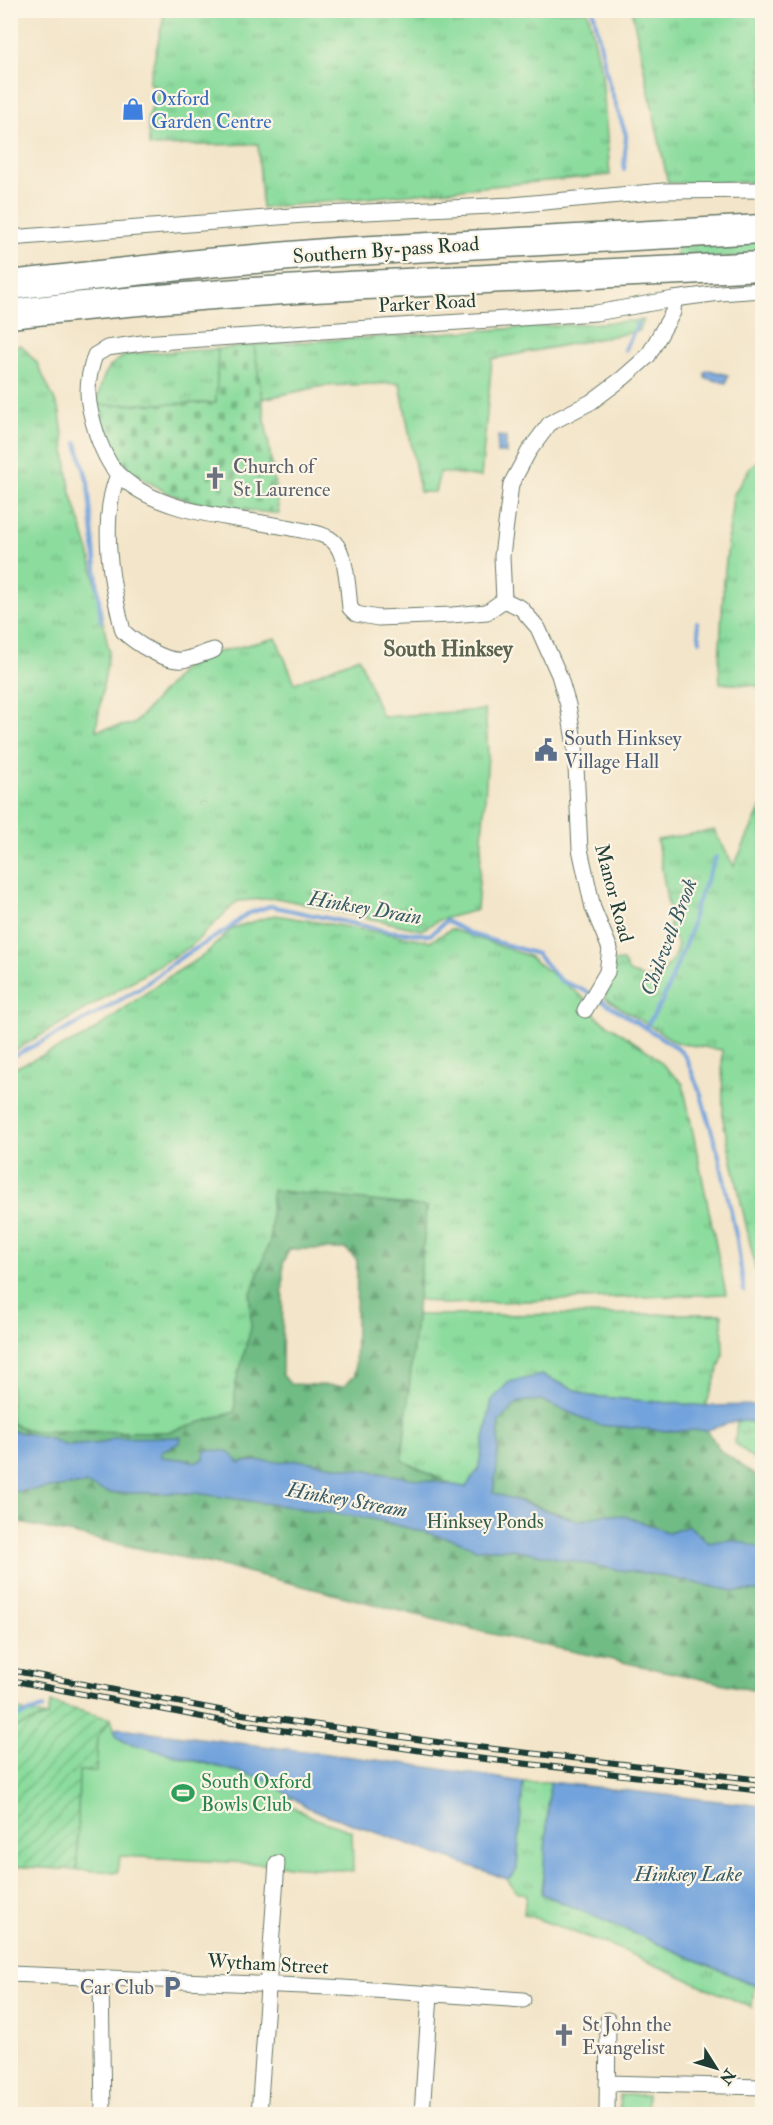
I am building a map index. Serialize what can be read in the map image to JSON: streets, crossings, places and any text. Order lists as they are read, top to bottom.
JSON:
{
  "streets": {
    "highway": ["Southern By-pass Road"],
    "street": ["Parker Road", "Manor Road", "Wytham Street"]
  },
  "districts": ["South Hinksey"],
  "water": [
    "Hinksey Drain",
    "Chilswell Brook",
    "Hinksey Stream",
    "Hinksey Lake"
  ],
  "parks": ["Hinksey Ponds"],
  "places": {
    "shop": ["Oxford Garden Centre"],
    "church": ["Church of St Laurence", "St John the Evangelist"],
    "public building": ["South Hinksey Village Hall"],
    "sports": ["South Oxford Bowls Club"],
    "parking": ["Car Club"]
  },
  "north": "bottom right"
}
